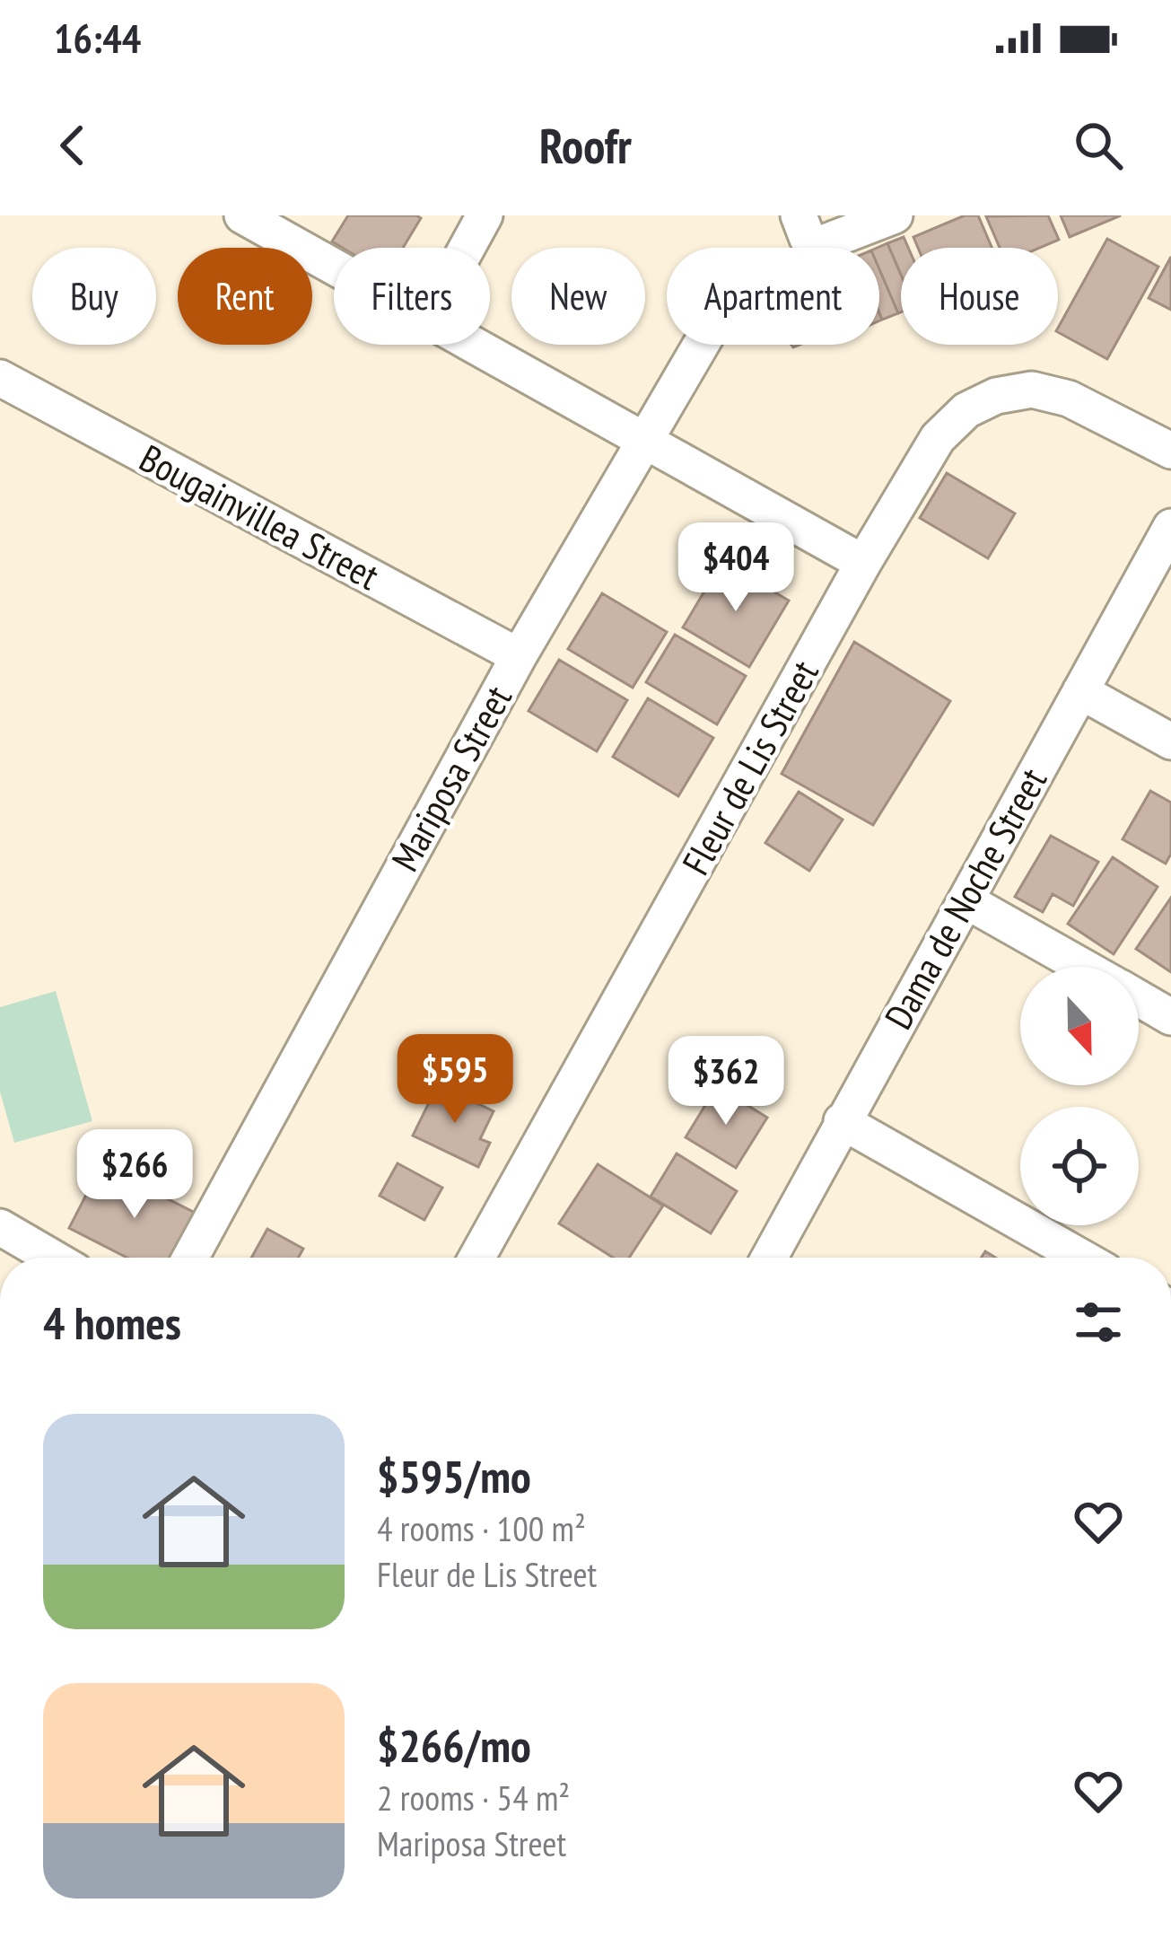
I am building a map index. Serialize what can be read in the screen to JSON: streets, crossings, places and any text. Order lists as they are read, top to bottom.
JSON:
{
  "streets": {
    "street": [
      "Bougainvillea Street",
      "Fleur de Lis Street",
      "Mariposa Street",
      "Dama de Noche Street"
    ]
  },
  "crossings": [
    ["Bougainvillea Street", "Mariposa Street"]
  ],
  "north": "bottom",
  "page": {
    "status": "16:44",
    "header": "Roofr",
    "chip": [
      "Buy",
      "Rent",
      "Filters",
      "New",
      "Apartment",
      "House"
    ],
    "price": [
      "$404",
      "$595",
      "$362",
      "$266"
    ],
    "heading": "4 homes",
    "list": [
      {
        "name": "$595/mo",
        "note": "4 rooms · 100 m² · Fleur de Lis Street"
      },
      {
        "name": "$266/mo",
        "note": "2 rooms · 54 m² · Mariposa Street"
      }
    ]
  }
}
